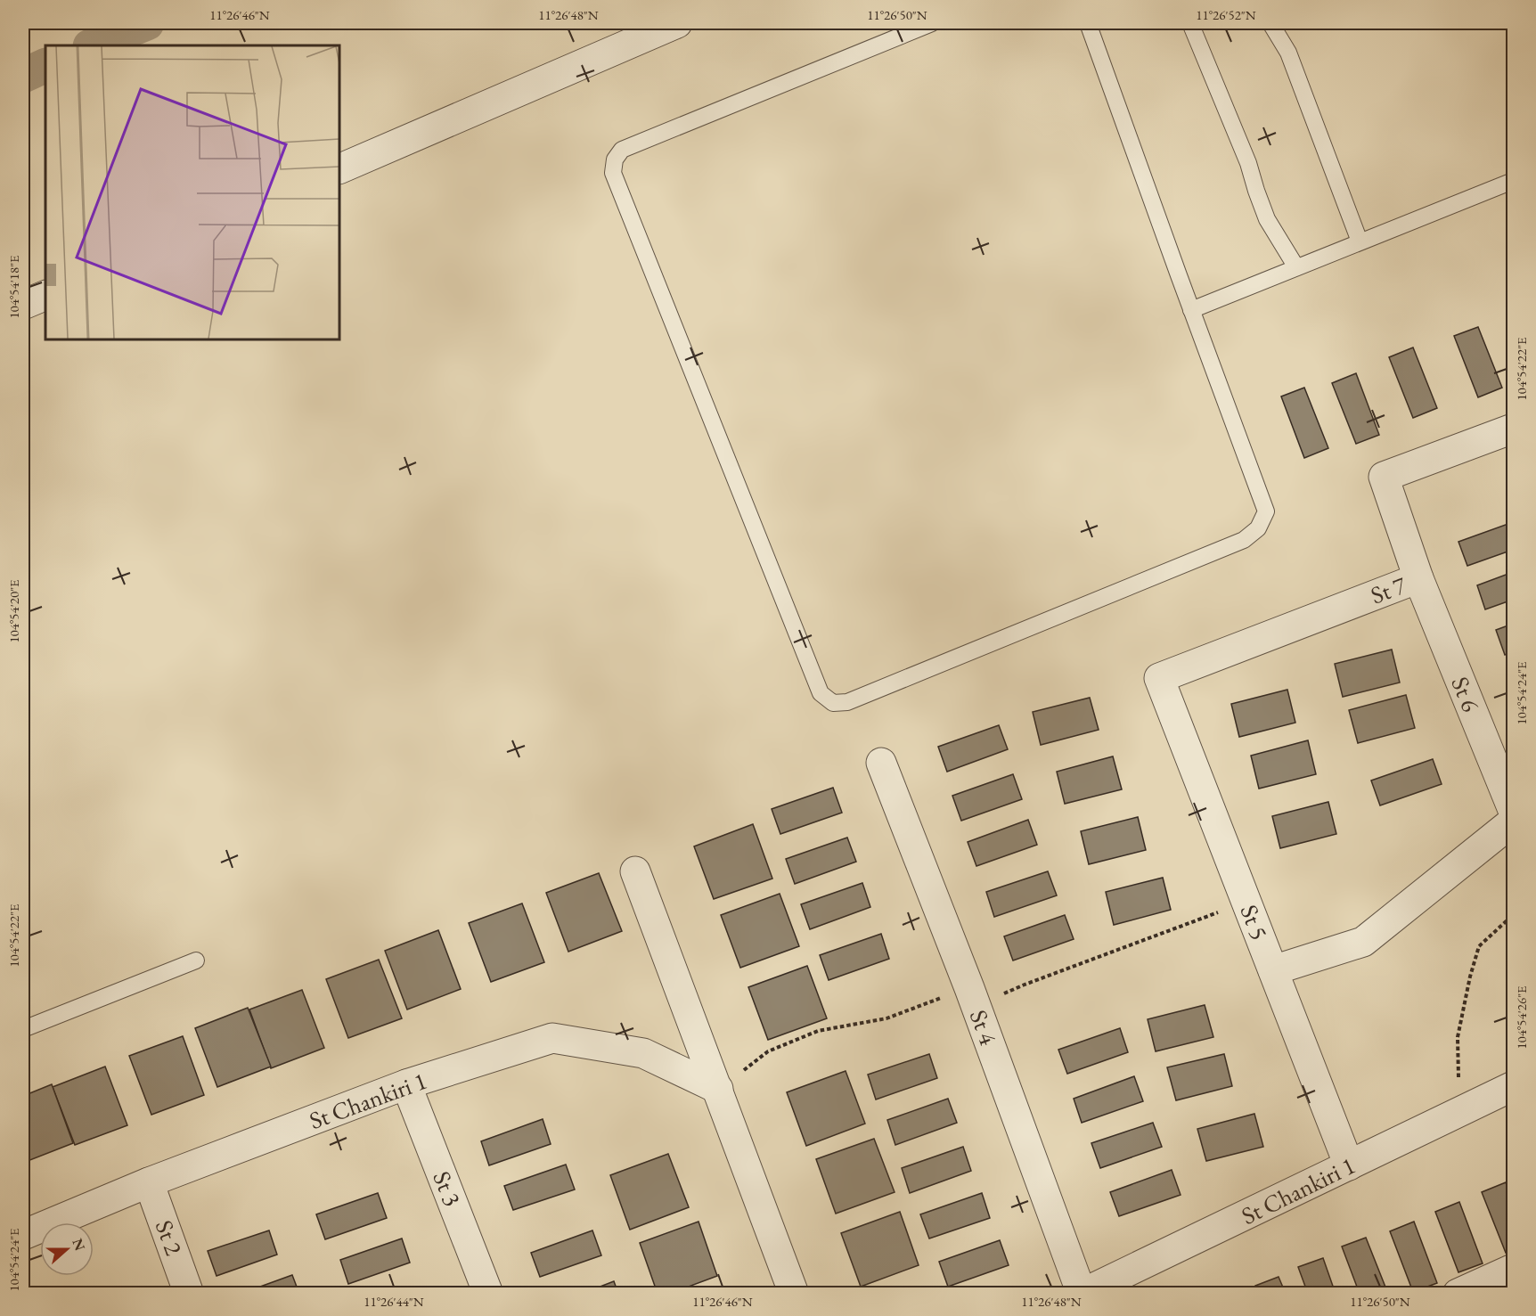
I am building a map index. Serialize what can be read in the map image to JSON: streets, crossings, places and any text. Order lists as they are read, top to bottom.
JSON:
{
  "streets": {
    "street": [
      "St 7",
      "St 6",
      "St 5",
      "St 4",
      "St Chankiri 1",
      "St 3",
      "St 2"
    ]
  },
  "crossings": [
    ["St 7", "St 6"],
    ["St 7", "St 5"],
    ["St 5", "St Chankiri 1"],
    ["St 4", "St Chankiri 1"],
    ["St Chankiri 1", "St 3"],
    ["St Chankiri 1", "St 2"]
  ],
  "north": "right",
  "coordinates": [
    "11°26'46\"N",
    "11°26'48\"N",
    "11°26'50\"N",
    "11°26'52\"N",
    "104°54'18\"E",
    "104°54'22\"E",
    "104°54'20\"E",
    "104°54'24\"E",
    "104°54'26\"E",
    "11°26'44\"N"
  ]
}
